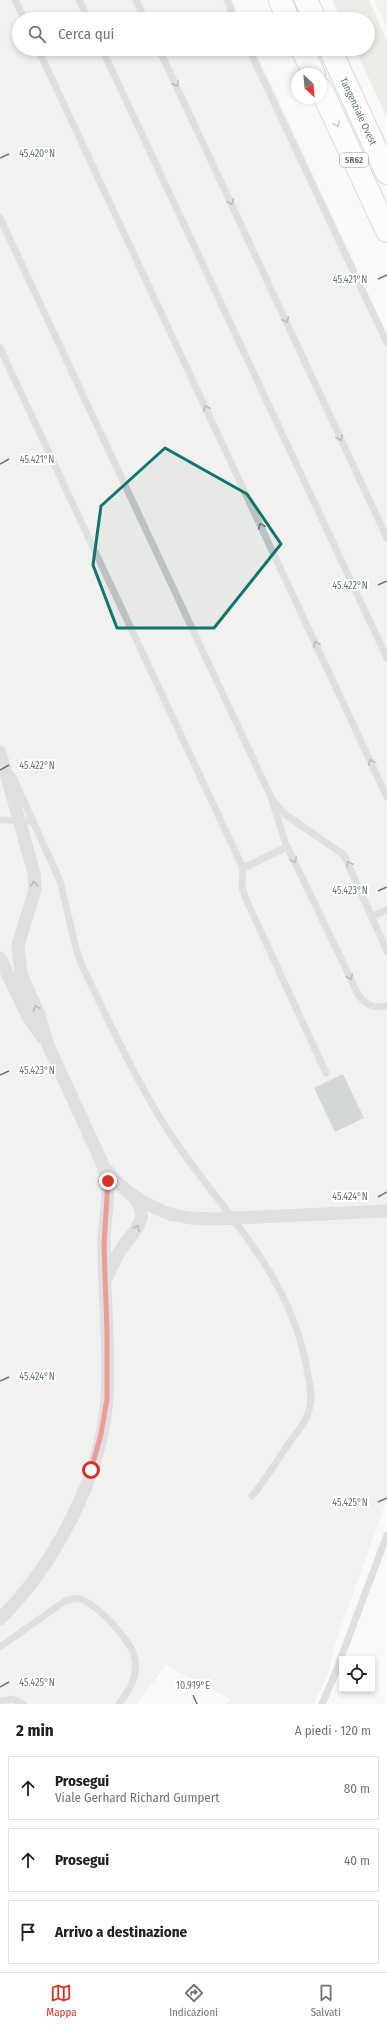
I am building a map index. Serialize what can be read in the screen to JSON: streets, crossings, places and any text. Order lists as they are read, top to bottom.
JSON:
{
  "streets": {
    "highway": ["Tangenziale Ovest", "SR62"]
  },
  "north": "bottom right",
  "page": {
    "search": "Cerca qui",
    "heading": ["2 min", "A piedi · 120 m"],
    "list": [
      ["Prosegui", "Viale Gerhard Richard Gumpert", "80 m"],
      ["Prosegui", "40 m"],
      "Arrivo a destinazione"
    ],
    "nav": ["Mappa", "Indicazioni", "Salvati"]
  },
  "coordinates": [
    "45.420°N",
    "45.421°N",
    "45.422°N",
    "45.423°N",
    "45.424°N",
    "45.425°N",
    "10.919°E"
  ]
}
